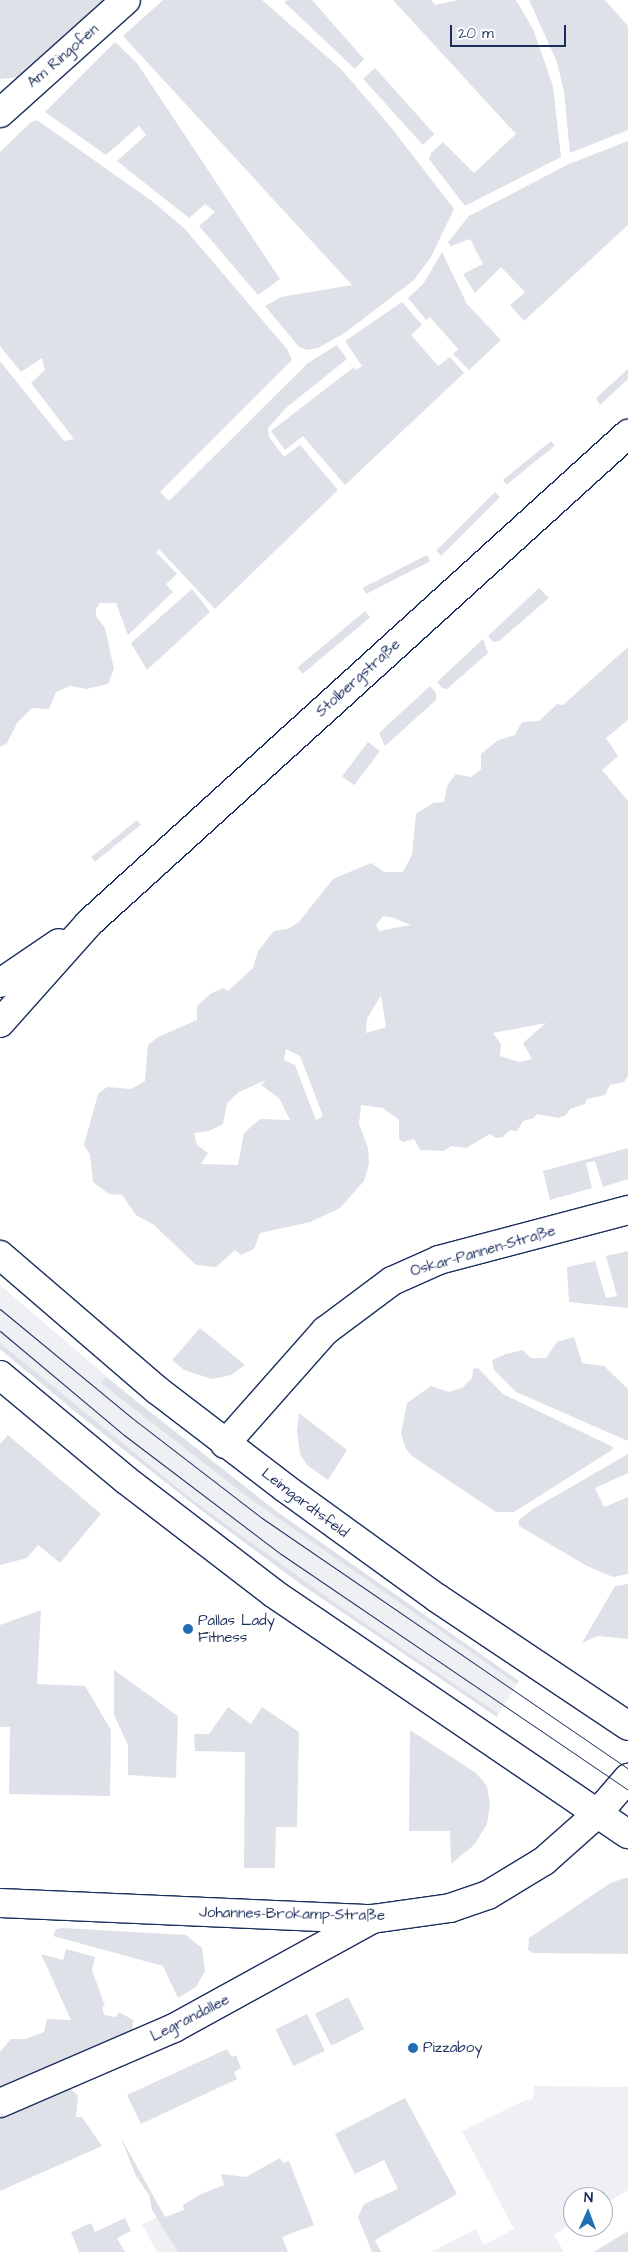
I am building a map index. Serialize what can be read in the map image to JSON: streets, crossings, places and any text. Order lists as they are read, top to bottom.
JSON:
{
  "streets": {
    "street": [
      "Am Ringofen",
      "Stolbergstraße",
      "Oskar-Pannen-Straße",
      "Leimgardtsfeld",
      "Johannes-Brokamp-Straße",
      "Legrandallee"
    ]
  },
  "crossings": [
    ["Oskar-Pannen-Straße", "Leimgardtsfeld"],
    ["Johannes-Brokamp-Straße", "Legrandallee"]
  ],
  "places": ["Pallas Lady Fitness", "Pizzaboy"],
  "scale_bar": "20 m",
  "north": "top"
}
